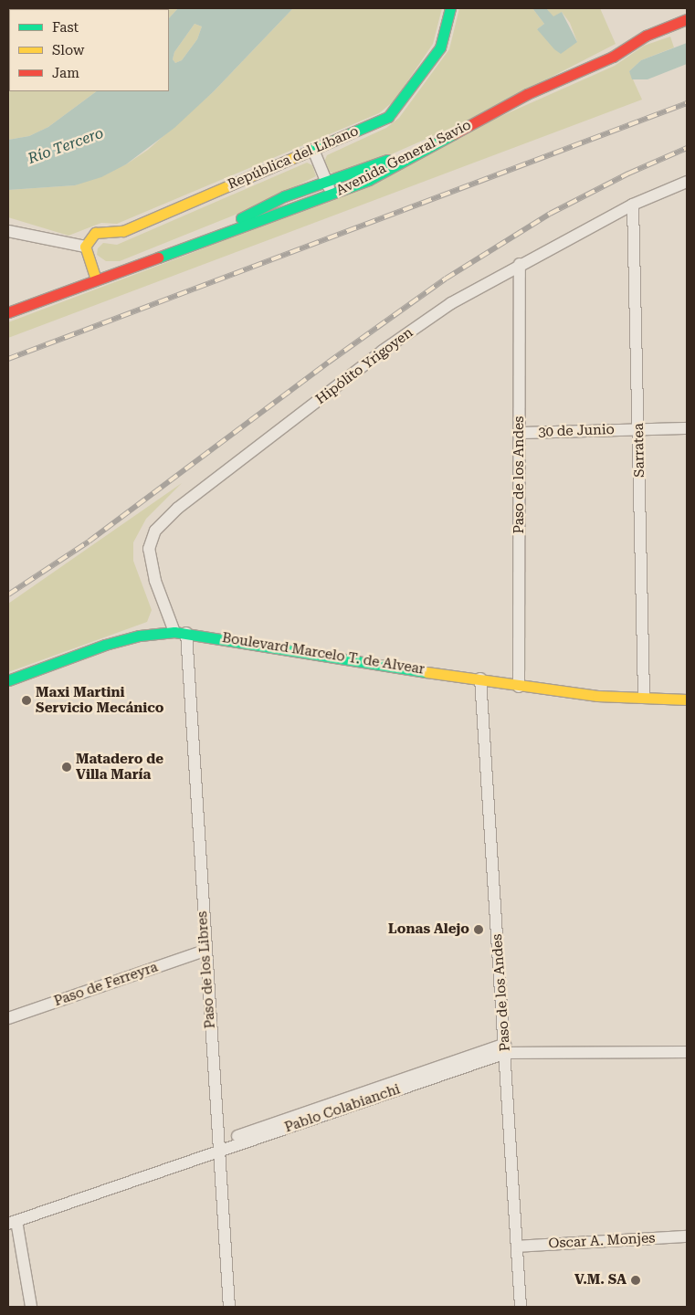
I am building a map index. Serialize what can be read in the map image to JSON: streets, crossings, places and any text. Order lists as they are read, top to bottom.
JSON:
{
  "streets": {
    "main road": ["República del Líbano", "Avenida General Savio", "Boulevard Marcelo T. de Alvear"],
    "street": [
      "Hipólito Yrigoyen",
      "30 de Junio",
      "Sarratea",
      "Paso de los Andes",
      "Paso de los Libres",
      "Paso de Ferreyra",
      "Pablo Colabianchi",
      "Oscar A. Monjes"
    ]
  },
  "crossings": [
    ["Hipólito Yrigoyen", "Sarratea"],
    ["Hipólito Yrigoyen", "Paso de los Andes"],
    ["Hipólito Yrigoyen", "Boulevard Marcelo T. de Alvear"],
    ["Hipólito Yrigoyen", "Paso de los Libres"],
    ["30 de Junio", "Sarratea"],
    ["30 de Junio", "Paso de los Andes"],
    ["Sarratea", "Boulevard Marcelo T. de Alvear"],
    ["Paso de los Andes", "Boulevard Marcelo T. de Alvear"],
    ["Paso de los Andes", "Pablo Colabianchi"],
    ["Paso de los Andes", "Oscar A. Monjes"],
    ["Boulevard Marcelo T. de Alvear", "Paso de los Libres"],
    ["Paso de los Libres", "Paso de Ferreyra"],
    ["Paso de los Libres", "Pablo Colabianchi"]
  ],
  "water": ["Río Tercero"],
  "places": [
    "Maxi Martini Servicio Mecánico",
    "Matadero de Villa María",
    "Lonas Alejo",
    "V.M. SA"
  ],
  "legend": ["Fast", "Slow", "Jam"]
}
